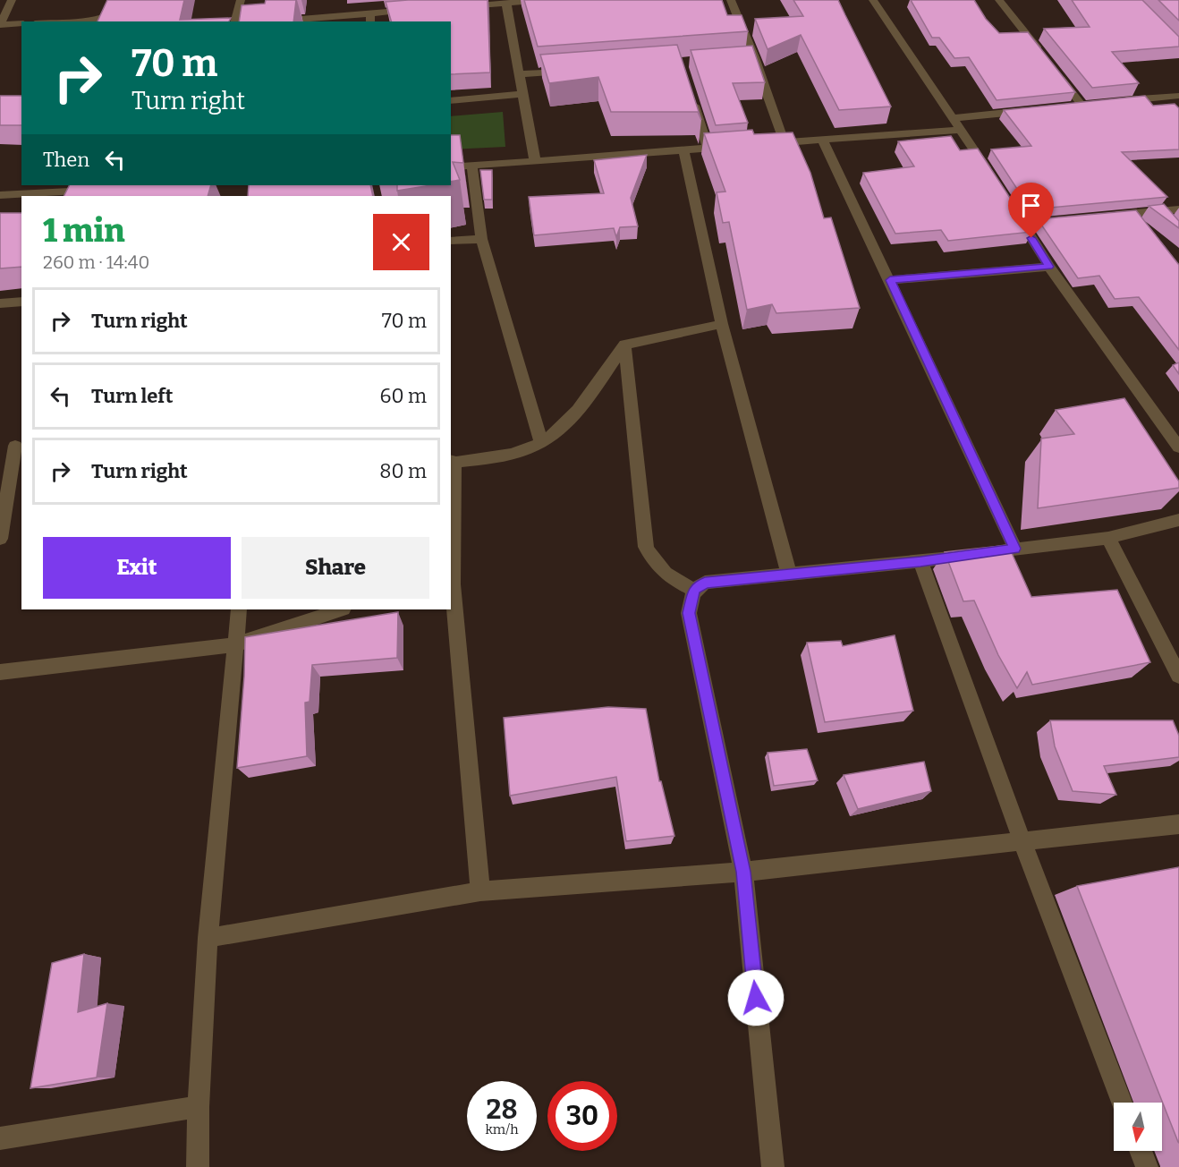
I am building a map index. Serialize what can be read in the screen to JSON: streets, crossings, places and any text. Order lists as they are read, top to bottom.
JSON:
{
  "north": "bottom",
  "page": {
    "turn": ["70 m", "Turn right"],
    "then": "Then",
    "heading": ["1 min", "260 m · 14:40"],
    "list": [
      {
        "name": "Turn right",
        "value": "70 m"
      },
      {
        "name": "Turn left",
        "value": "60 m"
      },
      {
        "name": "Turn right",
        "value": "80 m"
      }
    ],
    "buttons": ["Exit", "Share"],
    "speed": "28 km/h",
    "limit": "30"
  }
}
